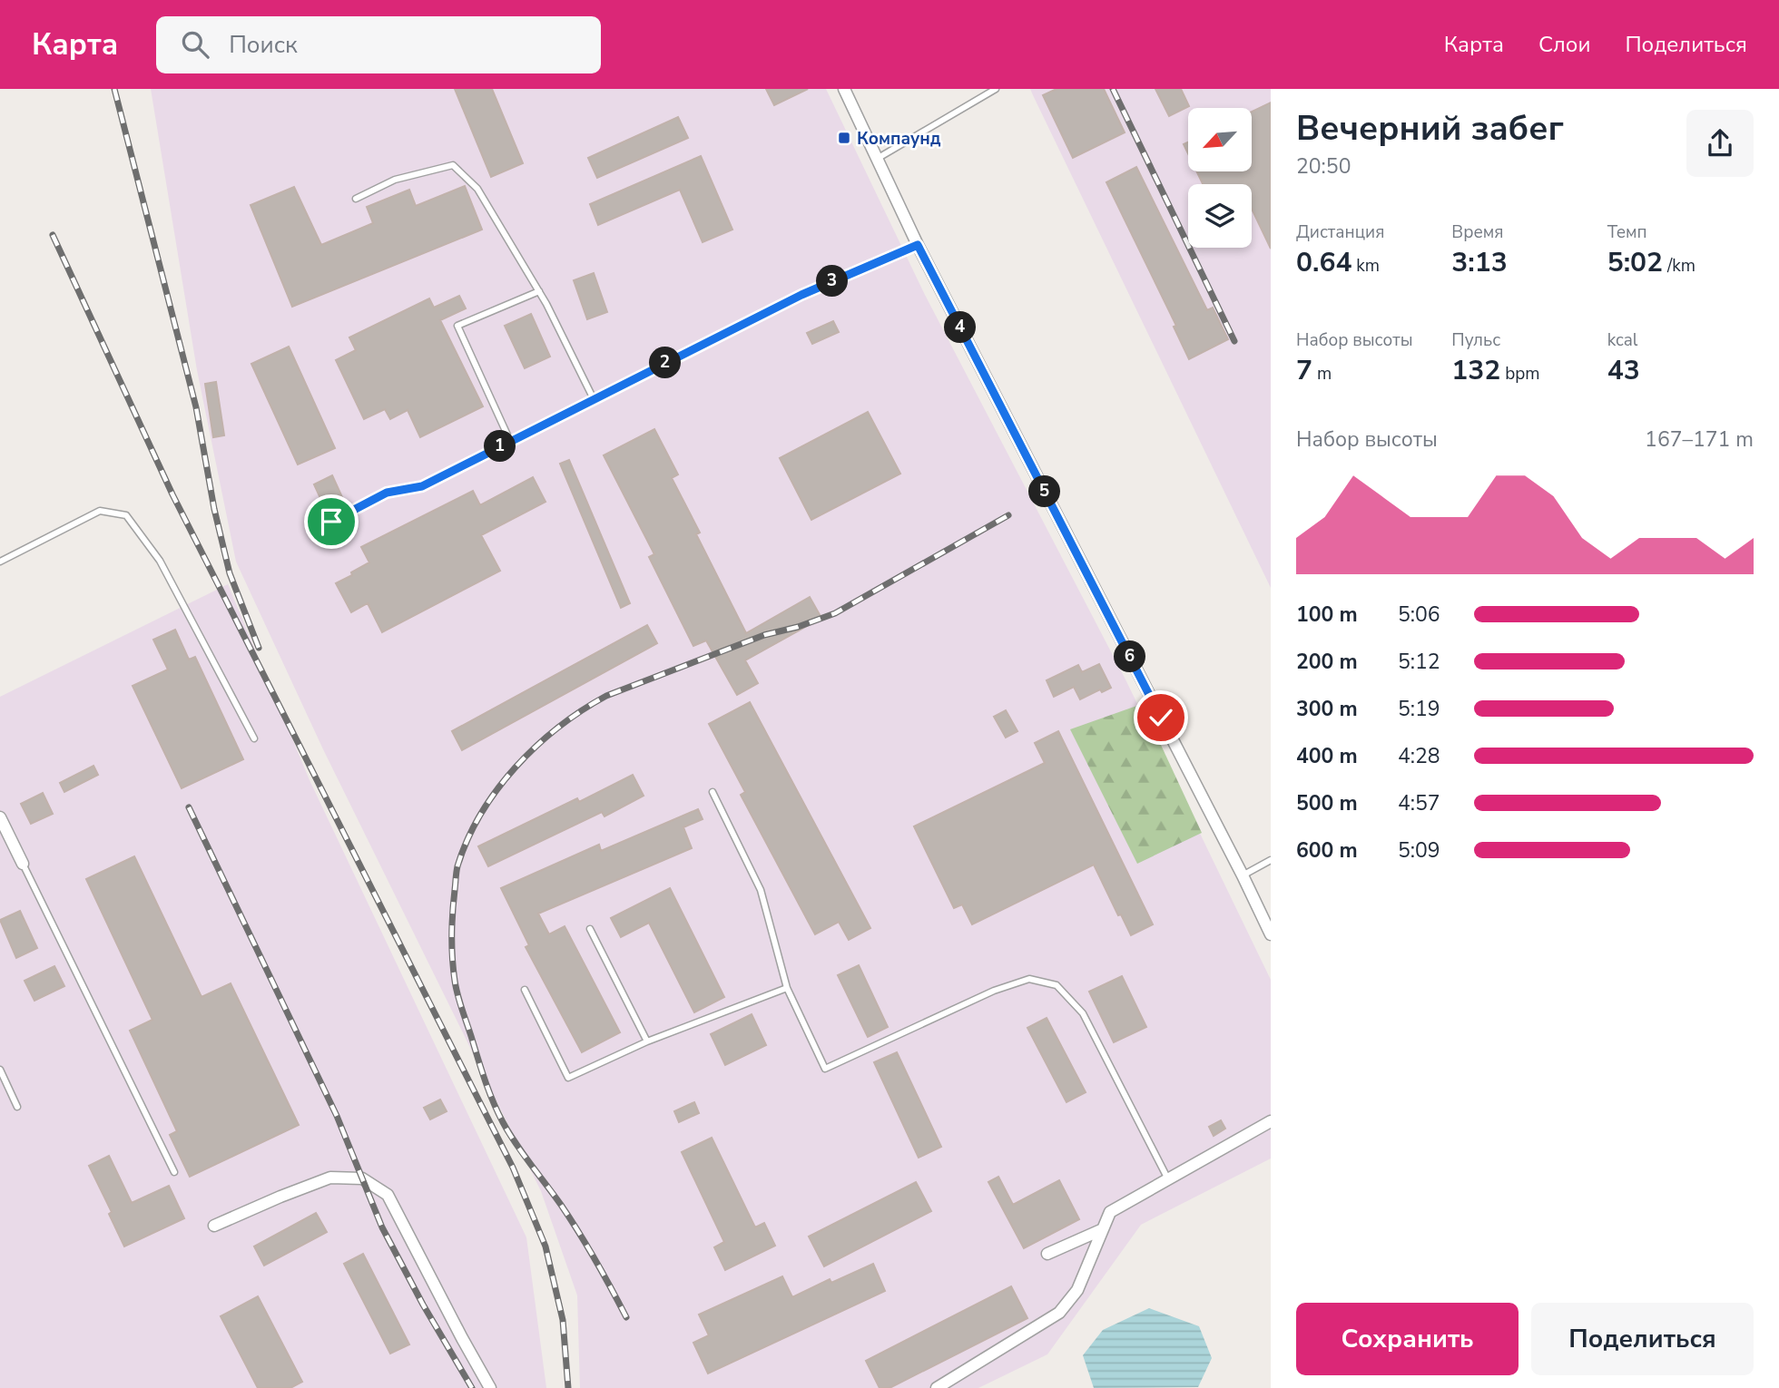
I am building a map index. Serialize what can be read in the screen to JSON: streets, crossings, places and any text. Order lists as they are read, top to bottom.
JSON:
{
  "places": {
    "transit": ["Компаунд"]
  },
  "north": "bottom left",
  "page": {
    "header": "Карта",
    "search": "Поиск",
    "nav": ["Карта", "Слои", "Поделиться"],
    "heading": ["Вечерний забег", "20:50"],
    "stats": [
      ["Дистанция", "0.64 km"],
      ["Время", "3:13"],
      ["Темп", "5:02 /km"],
      ["Набор высоты", "7 m"],
      ["Пульс", "132 bpm"],
      ["kcal", "43"]
    ],
    "pins": [
      "3",
      "4",
      "2",
      "1",
      "5",
      "6"
    ],
    "chart": ["Набор высоты", "167–171 m"],
    "list": [
      {
        "name": "100 m",
        "note": "5:06"
      },
      {
        "name": "200 m",
        "note": "5:12"
      },
      {
        "name": "300 m",
        "note": "5:19"
      },
      {
        "name": "400 m",
        "note": "4:28"
      },
      {
        "name": "500 m",
        "note": "4:57"
      },
      {
        "name": "600 m",
        "note": "5:09"
      }
    ],
    "buttons": ["Сохранить", "Поделиться"]
  }
}
